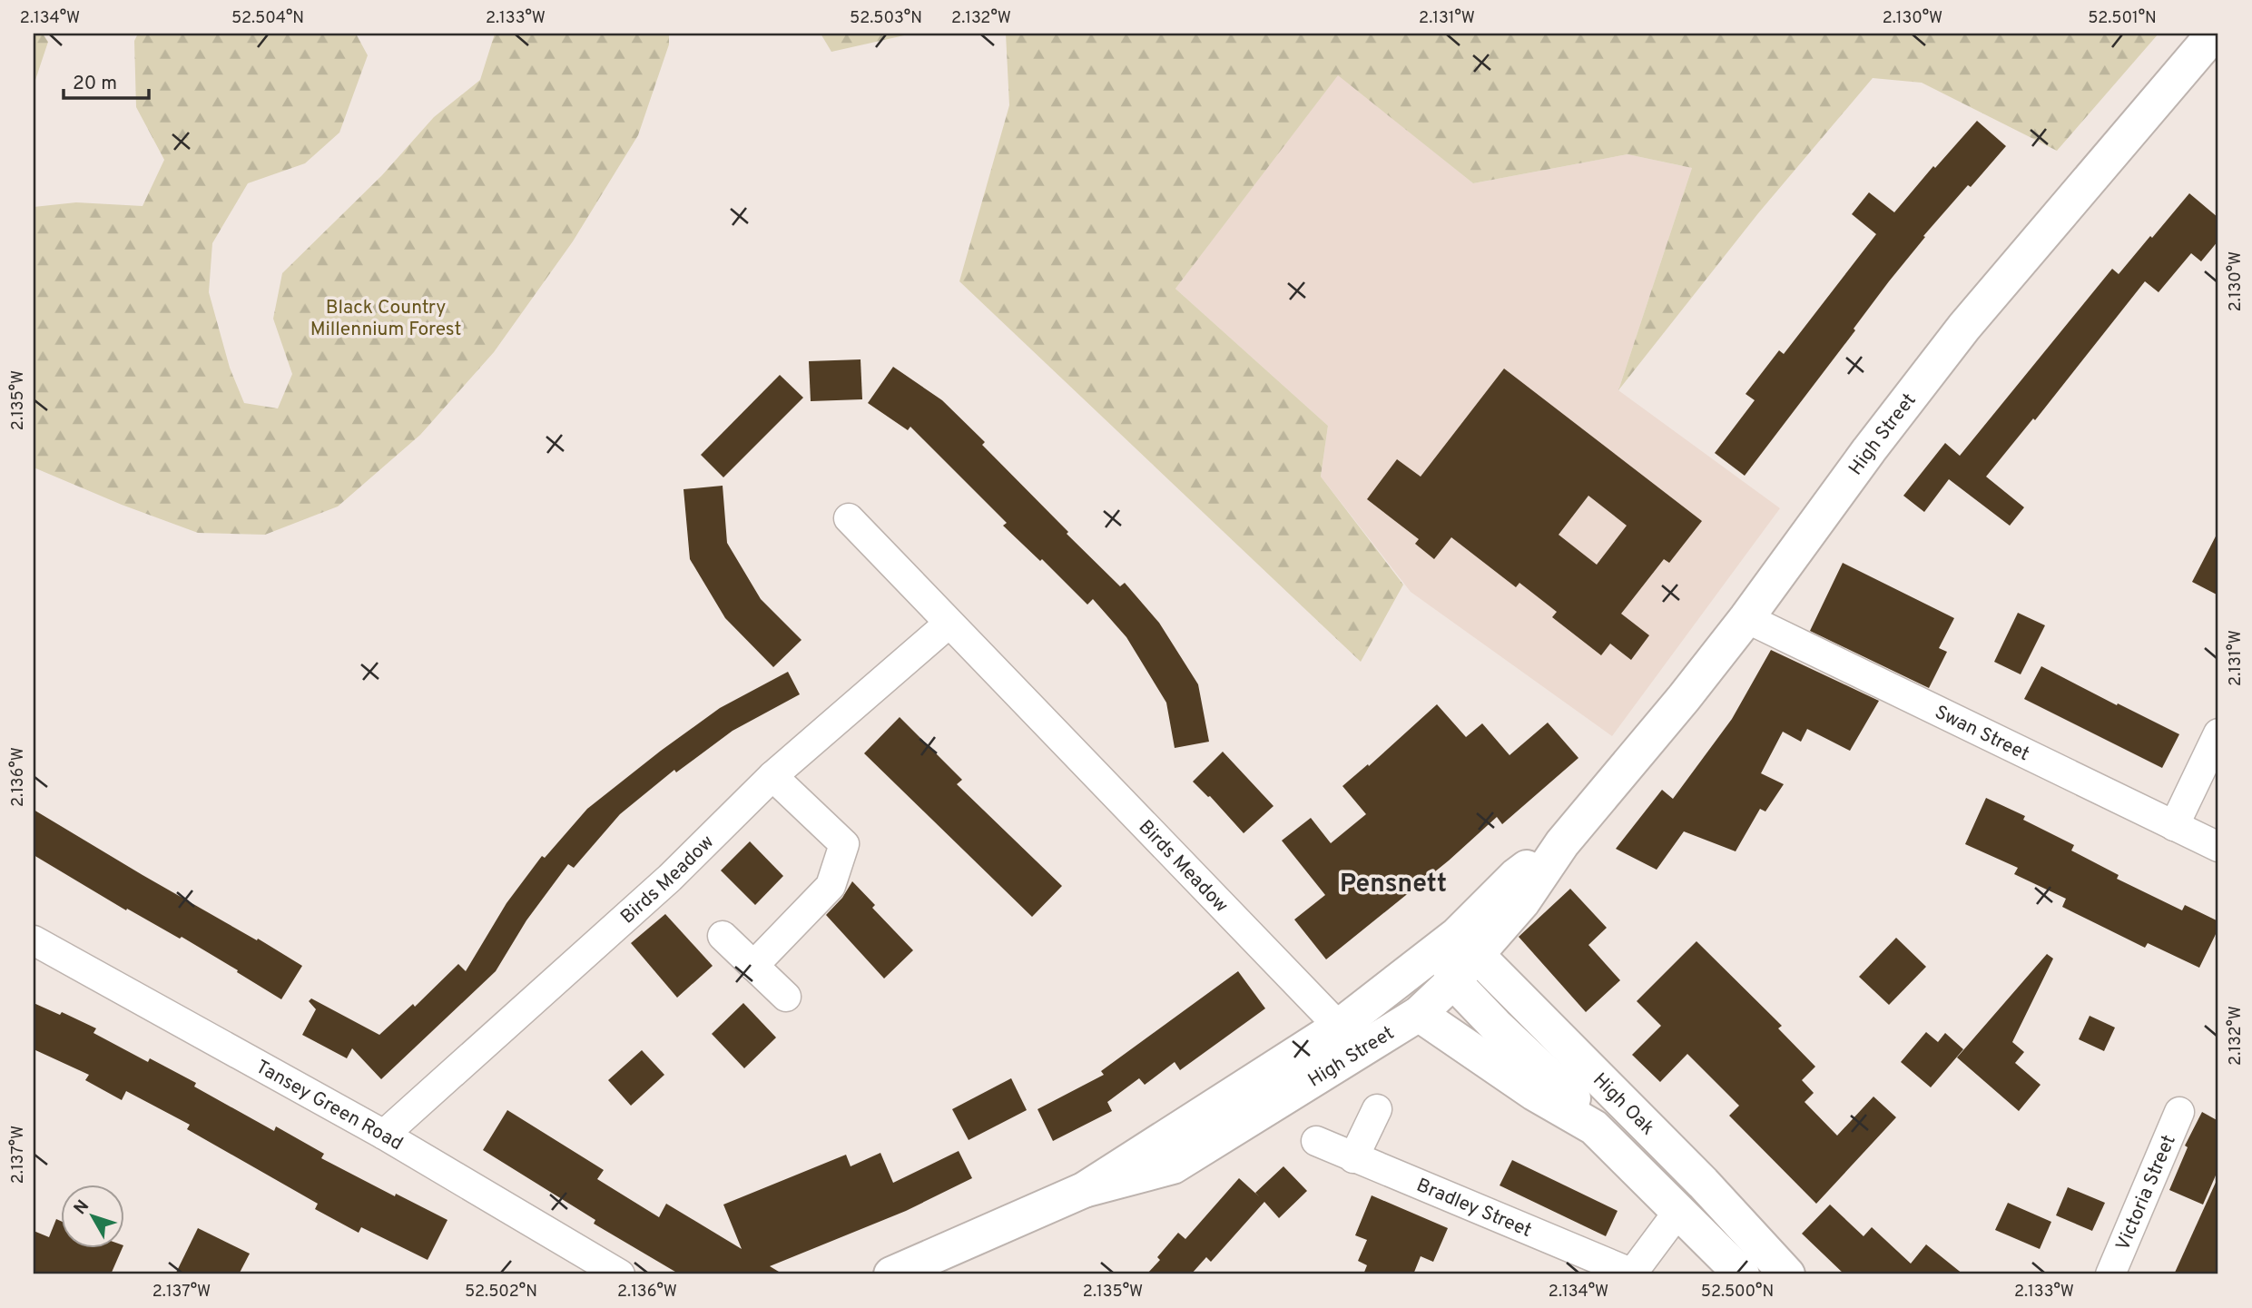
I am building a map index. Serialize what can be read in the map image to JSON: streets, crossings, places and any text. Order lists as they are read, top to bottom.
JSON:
{
  "streets": {
    "main road": ["High Street", "High Oak"],
    "street": [
      "Swan Street",
      "Birds Meadow",
      "Tansey Green Road",
      "Victoria Street",
      "Bradley Street"
    ]
  },
  "crossings": [
    ["High Street", "Swan Street"],
    ["High Street", "Birds Meadow"],
    ["High Street", "High Oak"],
    ["Birds Meadow", "Tansey Green Road"],
    ["High Oak", "Bradley Street"]
  ],
  "districts": ["Pensnett"],
  "parks": ["Black Country Millennium Forest"],
  "scale_bar": "20 m",
  "north": "top left",
  "coordinates": [
    "2.134°W",
    "52.504°N",
    "2.133°W",
    "52.503°N",
    "2.132°W",
    "2.131°W",
    "2.130°W",
    "52.501°N",
    "2.135°W",
    "2.136°W",
    "2.137°W",
    "52.502°N",
    "52.500°N"
  ]
}
